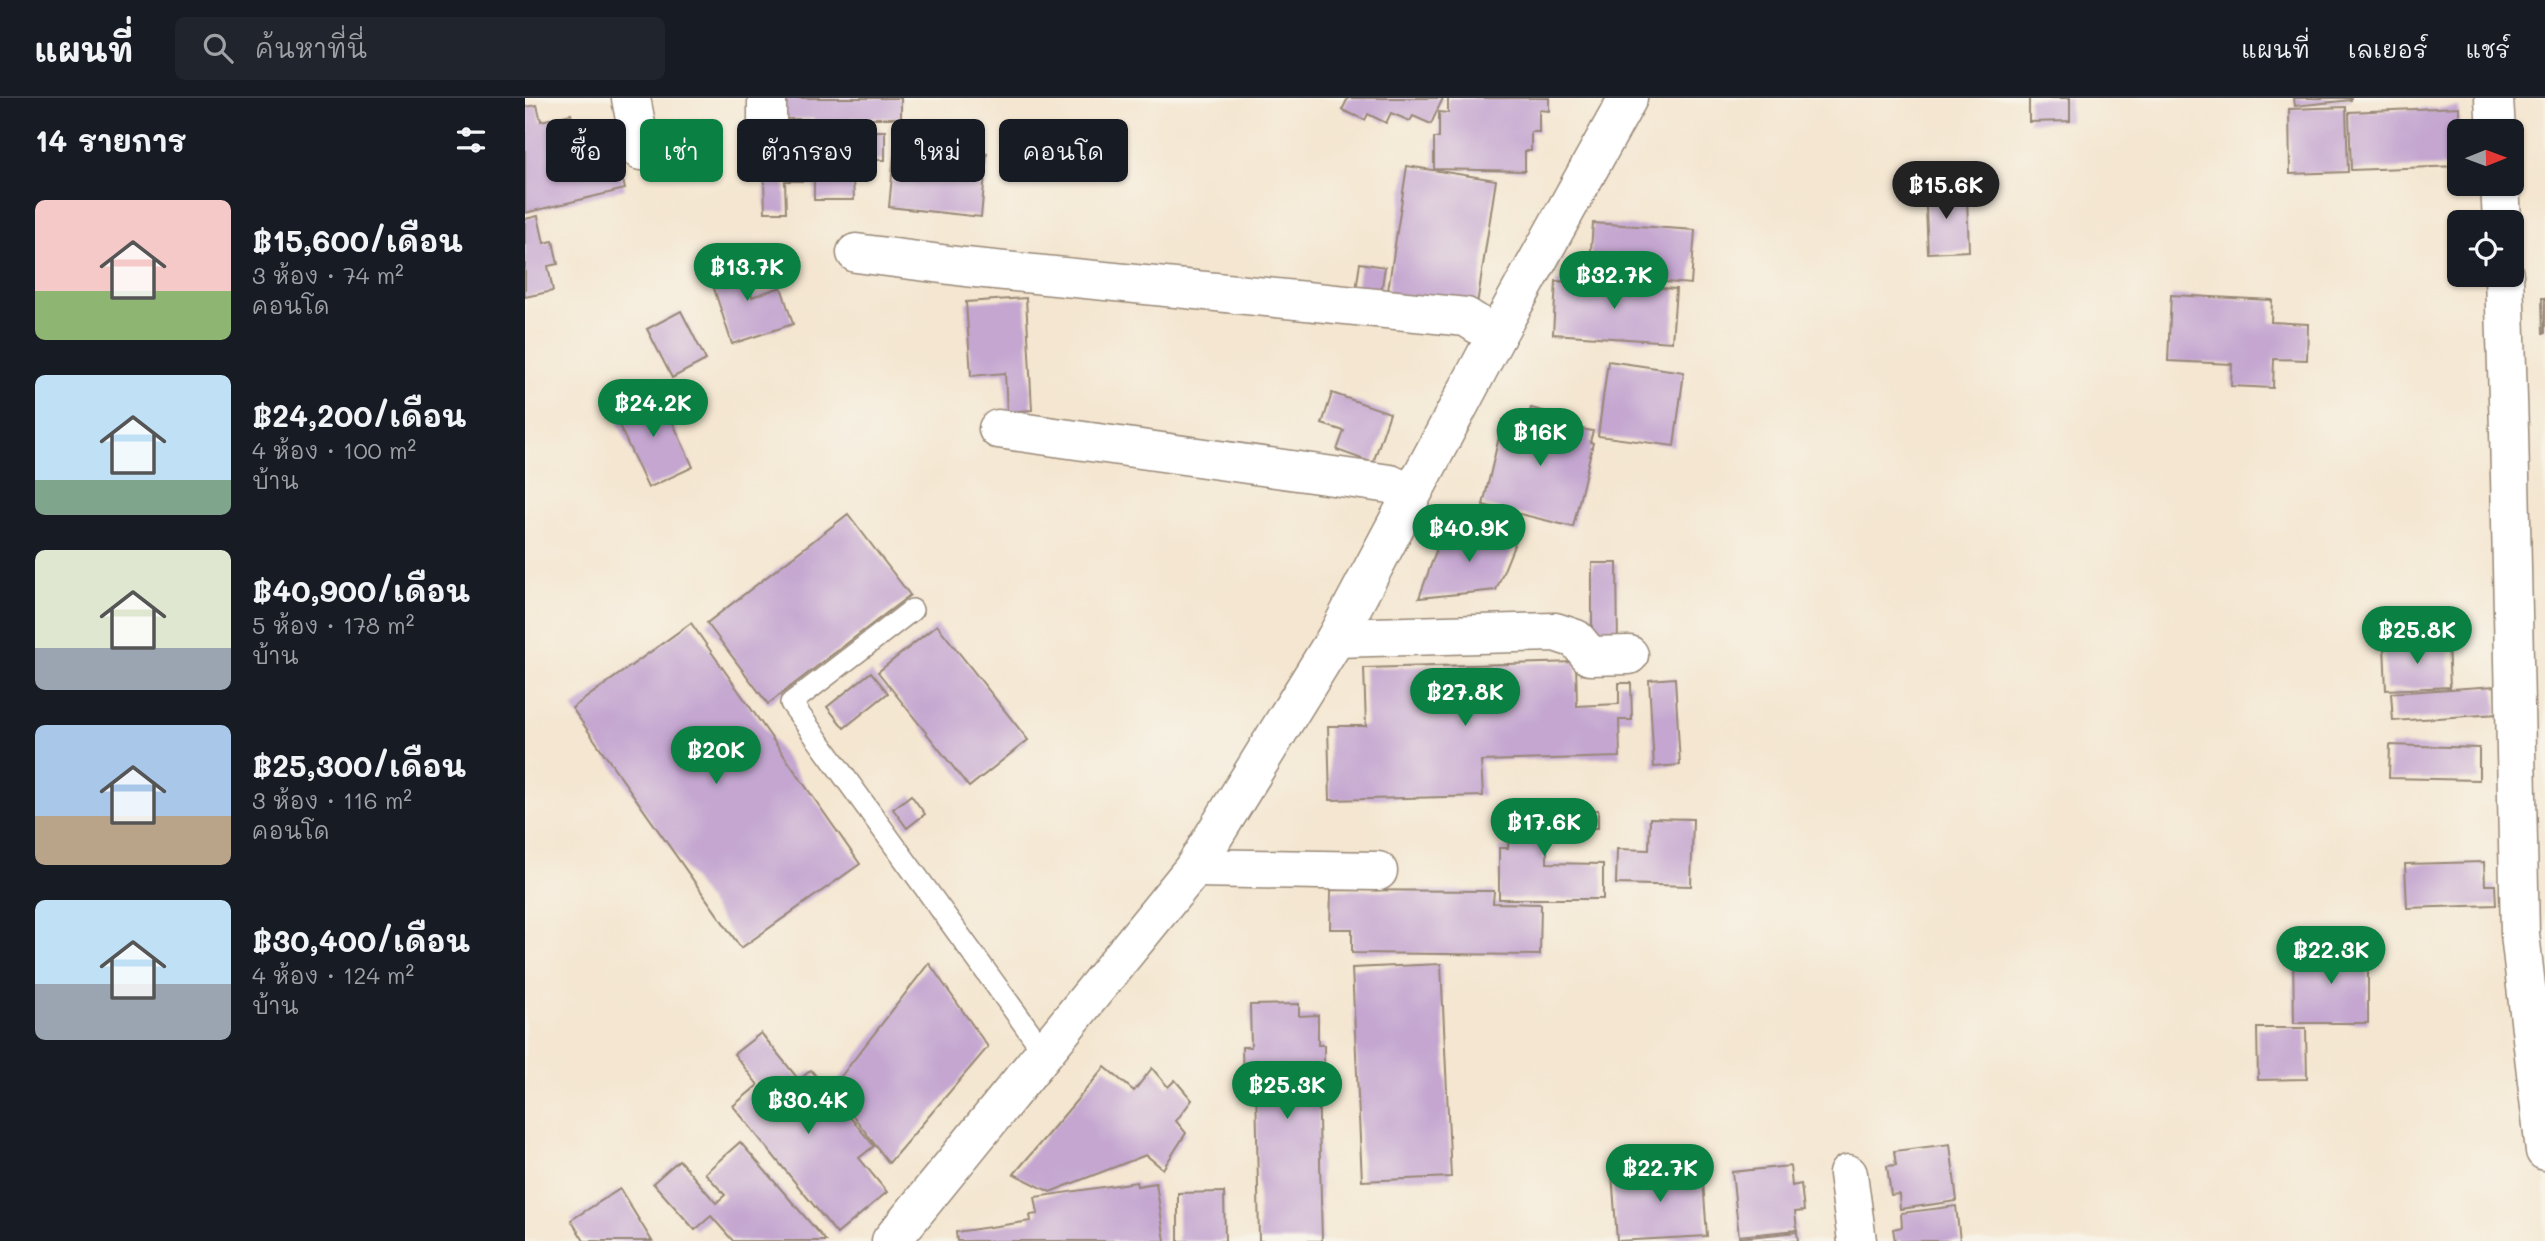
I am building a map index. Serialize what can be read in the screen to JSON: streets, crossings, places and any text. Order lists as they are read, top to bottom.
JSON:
{
  "north": "right",
  "page": {
    "header": "แผนที่",
    "search": "ค้นหาที่นี่",
    "nav": ["แผนที่", "เลเยอร์", "แชร์"],
    "heading": "14 รายการ",
    "chip": [
      "ซื้อ",
      "เช่า",
      "ตัวกรอง",
      "ใหม่",
      "คอนโด"
    ],
    "price": [
      "฿15.6K",
      "฿13.7K",
      "฿32.7K",
      "฿24.2K",
      "฿16K",
      "฿40.9K",
      "฿25.8K",
      "฿27.8K",
      "฿20K",
      "฿17.6K",
      "฿22.3K",
      "฿25.3K",
      "฿30.4K",
      "฿22.7K"
    ],
    "list": [
      {
        "name": "฿15,600/เดือน",
        "note": "3 ห้อง · 74 m² · คอนโด"
      },
      {
        "name": "฿24,200/เดือน",
        "note": "4 ห้อง · 100 m² · บ้าน"
      },
      {
        "name": "฿40,900/เดือน",
        "note": "5 ห้อง · 178 m² · บ้าน"
      },
      {
        "name": "฿25,300/เดือน",
        "note": "3 ห้อง · 116 m² · คอนโด"
      },
      {
        "name": "฿30,400/เดือน",
        "note": "4 ห้อง · 124 m² · บ้าน"
      }
    ]
  }
}
